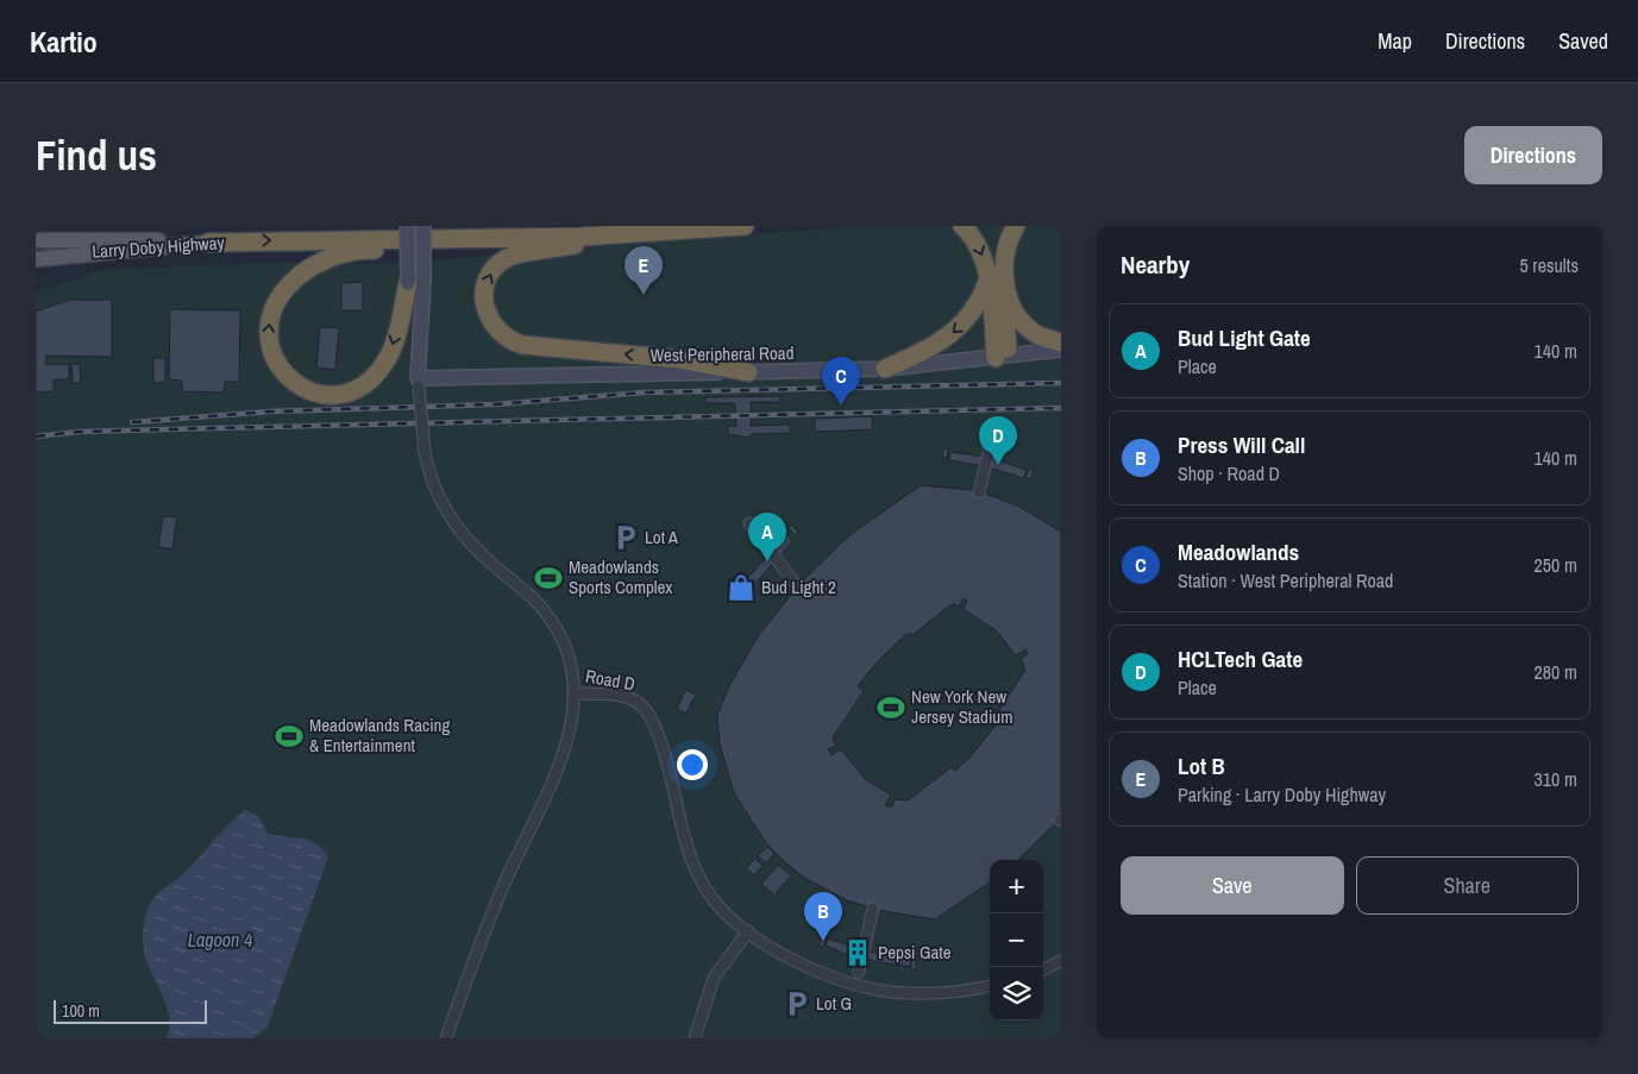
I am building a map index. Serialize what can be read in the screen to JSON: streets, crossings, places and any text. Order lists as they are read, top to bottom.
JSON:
{
  "streets": {
    "highway": ["Larry Doby Highway"],
    "street": ["West Peripheral Road", "Road D"]
  },
  "crossings": [
    ["West Peripheral Road", "Road D"]
  ],
  "water": ["Lagoon 4"],
  "places": {
    "parking": ["Lot A", "Lot G"],
    "sports": ["Meadowlands Sports Complex", "New York New Jersey Stadium", "Meadowlands Racing & Entertainment"],
    "shop": ["Bud Light 2"],
    "building": ["Pepsi Gate"]
  },
  "scale_bar": "100 m",
  "page": {
    "header": "Kartio",
    "nav": ["Map", "Directions", "Saved"],
    "buttons": [
      "Directions",
      ["Save", "Share"]
    ],
    "title": "Find us",
    "heading": ["Nearby", "5 results"],
    "pins": [
      "E",
      "C",
      "D",
      "A",
      "B"
    ],
    "list": [
      {
        "mark": "A",
        "name": "Bud Light Gate",
        "note": "Place",
        "value": "140 m"
      },
      {
        "mark": "B",
        "name": "Press Will Call",
        "note": "Shop · Road D",
        "value": "140 m"
      },
      {
        "mark": "C",
        "name": "Meadowlands",
        "note": "Station · West Peripheral Road",
        "value": "250 m"
      },
      {
        "mark": "D",
        "name": "HCLTech Gate",
        "note": "Place",
        "value": "280 m"
      },
      {
        "mark": "E",
        "name": "Lot B",
        "note": "Parking · Larry Doby Highway",
        "value": "310 m"
      }
    ],
    "map_buttons": ["+", "−"],
    "scale": "100 m"
  }
}
